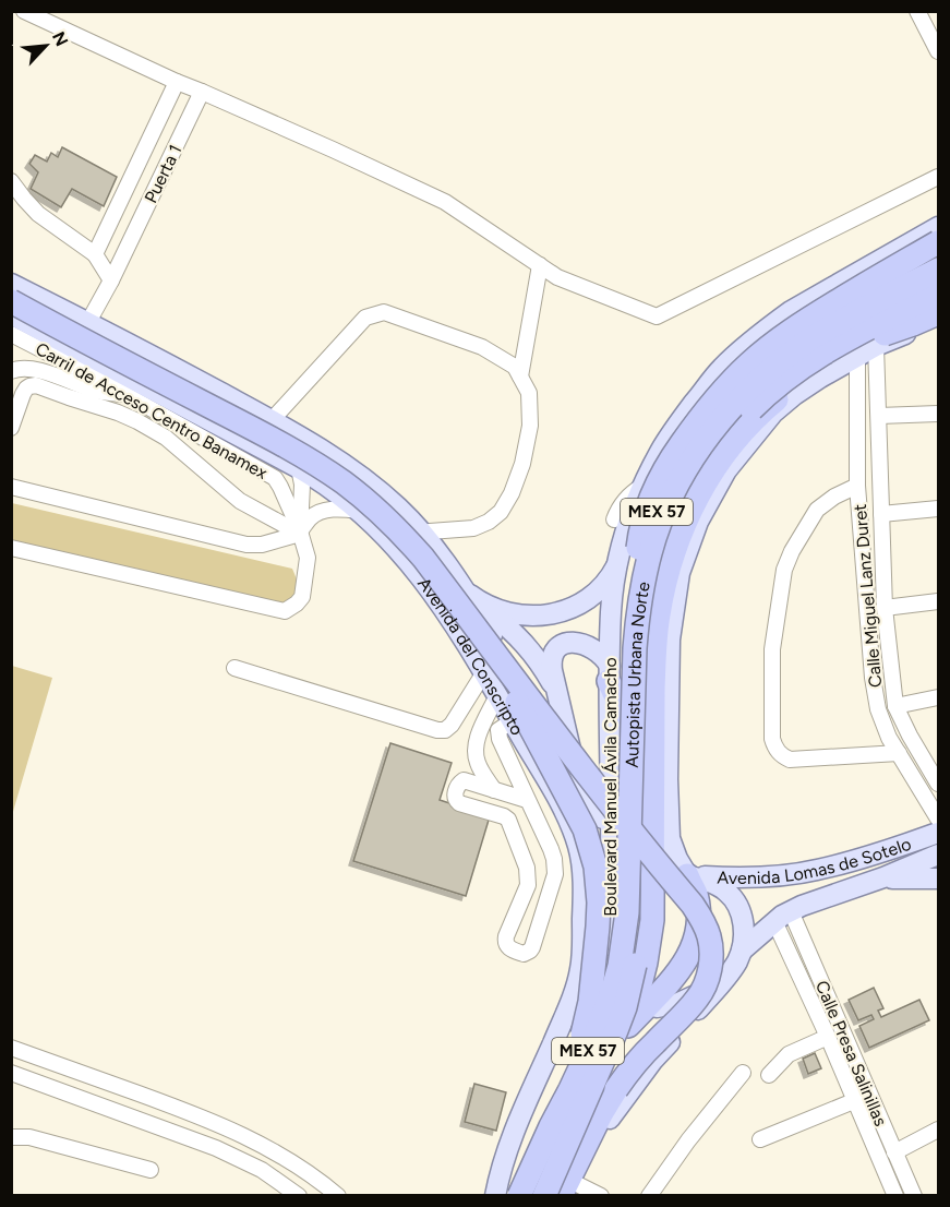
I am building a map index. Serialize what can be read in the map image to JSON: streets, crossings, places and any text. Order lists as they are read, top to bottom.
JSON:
{
  "streets": {
    "highway": ["MEX 57", "Autopista Urbana Norte", "Boulevard Manuel Ávila Camacho"],
    "main road": ["Avenida del Conscripto", "Avenida Lomas de Sotelo"],
    "street": [
      "Puerta 1",
      "Carril de Acceso Centro Banamex",
      "Calle Miguel Lanz Duret",
      "Calle Presa Salinillas"
    ]
  },
  "crossings": [
    ["Puerta 1", "Carril de Acceso Centro Banamex"],
    ["Puerta 1", "Avenida del Conscripto"],
    ["Carril de Acceso Centro Banamex", "Avenida del Conscripto"],
    ["Calle Miguel Lanz Duret", "Autopista Urbana Norte"],
    ["Avenida del Conscripto", "Boulevard Manuel Ávila Camacho"],
    ["Autopista Urbana Norte", "Boulevard Manuel Ávila Camacho"],
    ["Avenida Lomas de Sotelo", "Calle Presa Salinillas"]
  ],
  "north": "top right"
}
